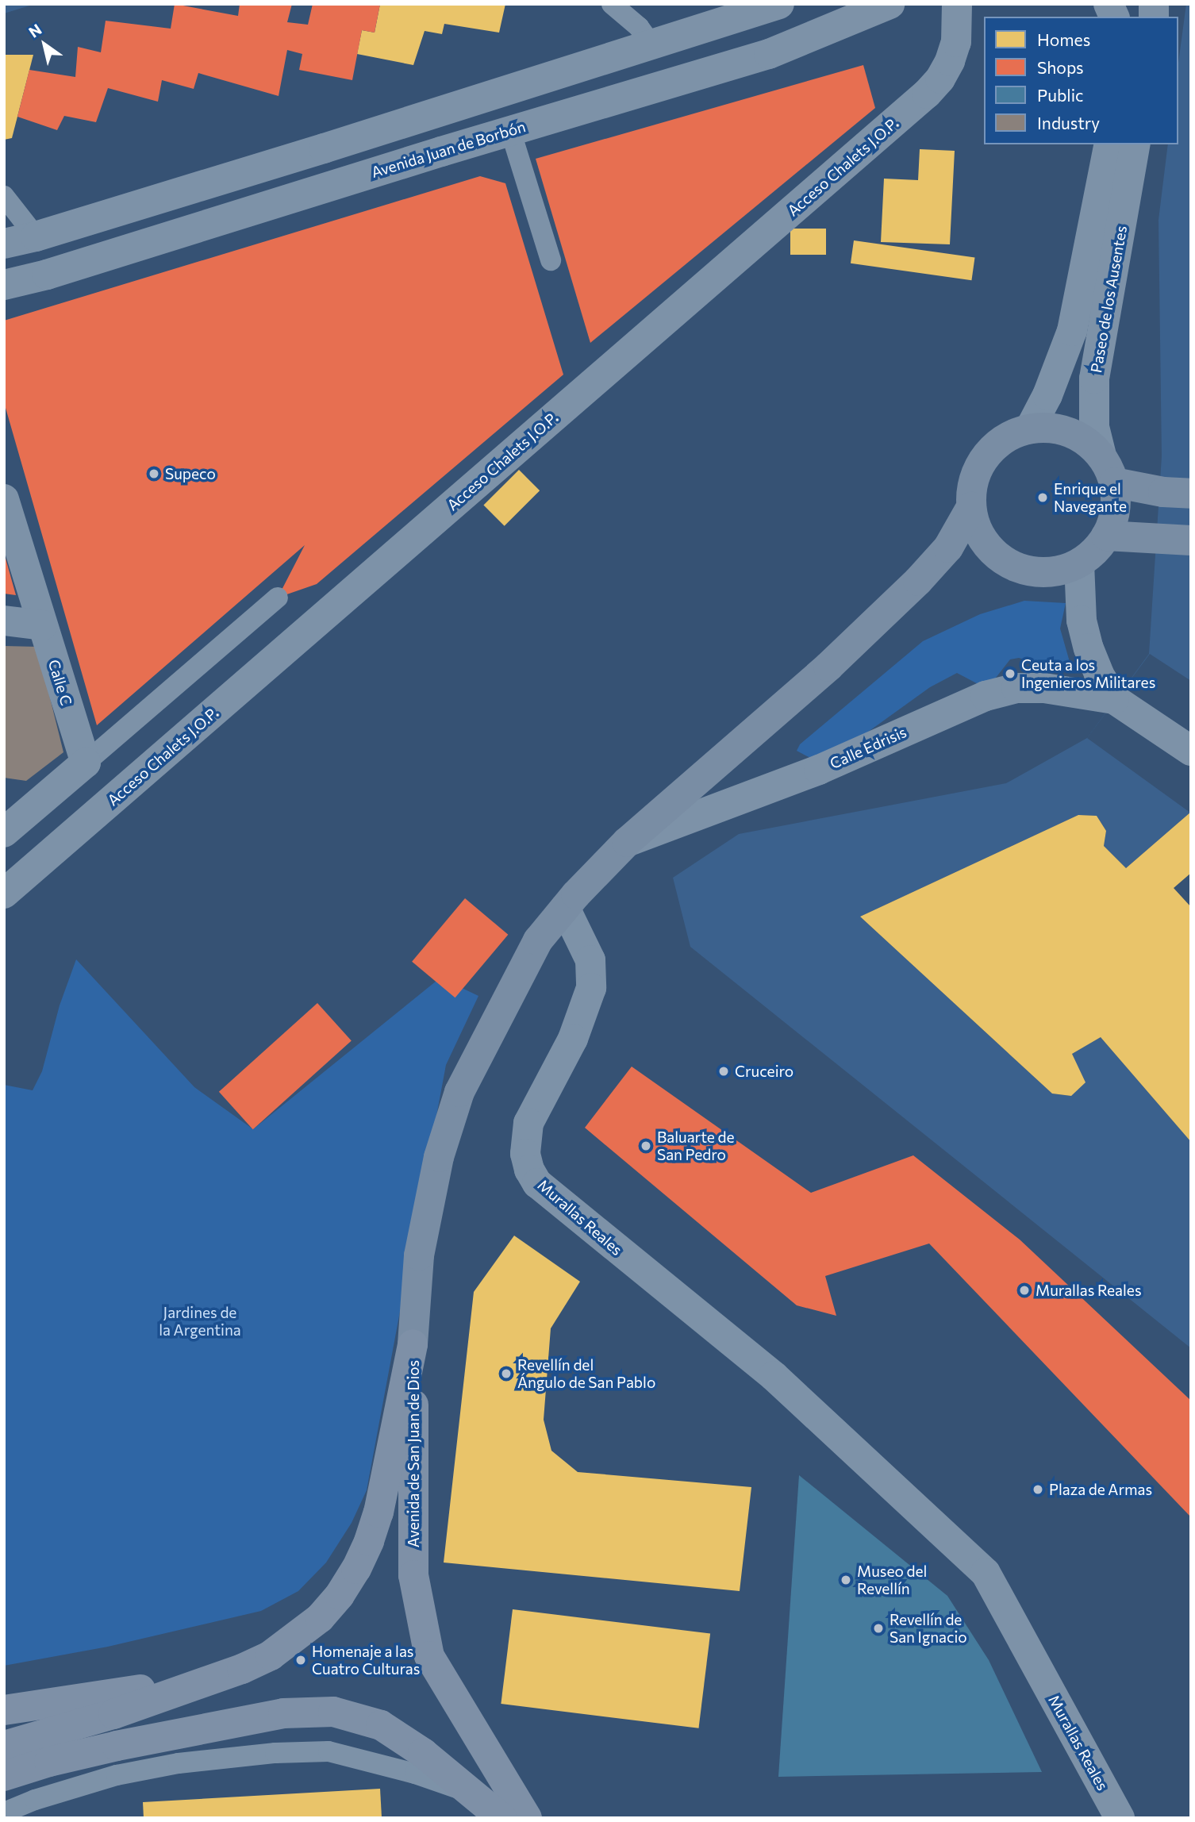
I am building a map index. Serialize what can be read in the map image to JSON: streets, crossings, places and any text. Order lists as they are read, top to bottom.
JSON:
{
  "streets": {
    "highway": ["Avenida de San Juan de Dios"],
    "street": [
      "Avenida Juan de Borbón",
      "Acceso Chalets J.O.P.",
      "Paseo de los Ausentes",
      "Calle C",
      "Calle Edrisis",
      "Murallas Reales"
    ]
  },
  "crossings": [
    ["Paseo de los Ausentes", "Calle Edrisis"]
  ],
  "parks": ["Jardines de la Argentina"],
  "places": [
    "Supeco",
    "Enrique el Navegante",
    "Ceuta a los Ingenieros Militares",
    "Cruceiro",
    "Baluarte de San Pedro",
    "Murallas Reales",
    "Revellín del Ángulo de San Pablo",
    "Plaza de Armas",
    "Museo del Revellín",
    "Revellín de San Ignacio",
    "Homenaje a las Cuatro Culturas"
  ],
  "legend": [
    "Homes",
    "Shops",
    "Public",
    "Industry"
  ],
  "north": "top left"
}
